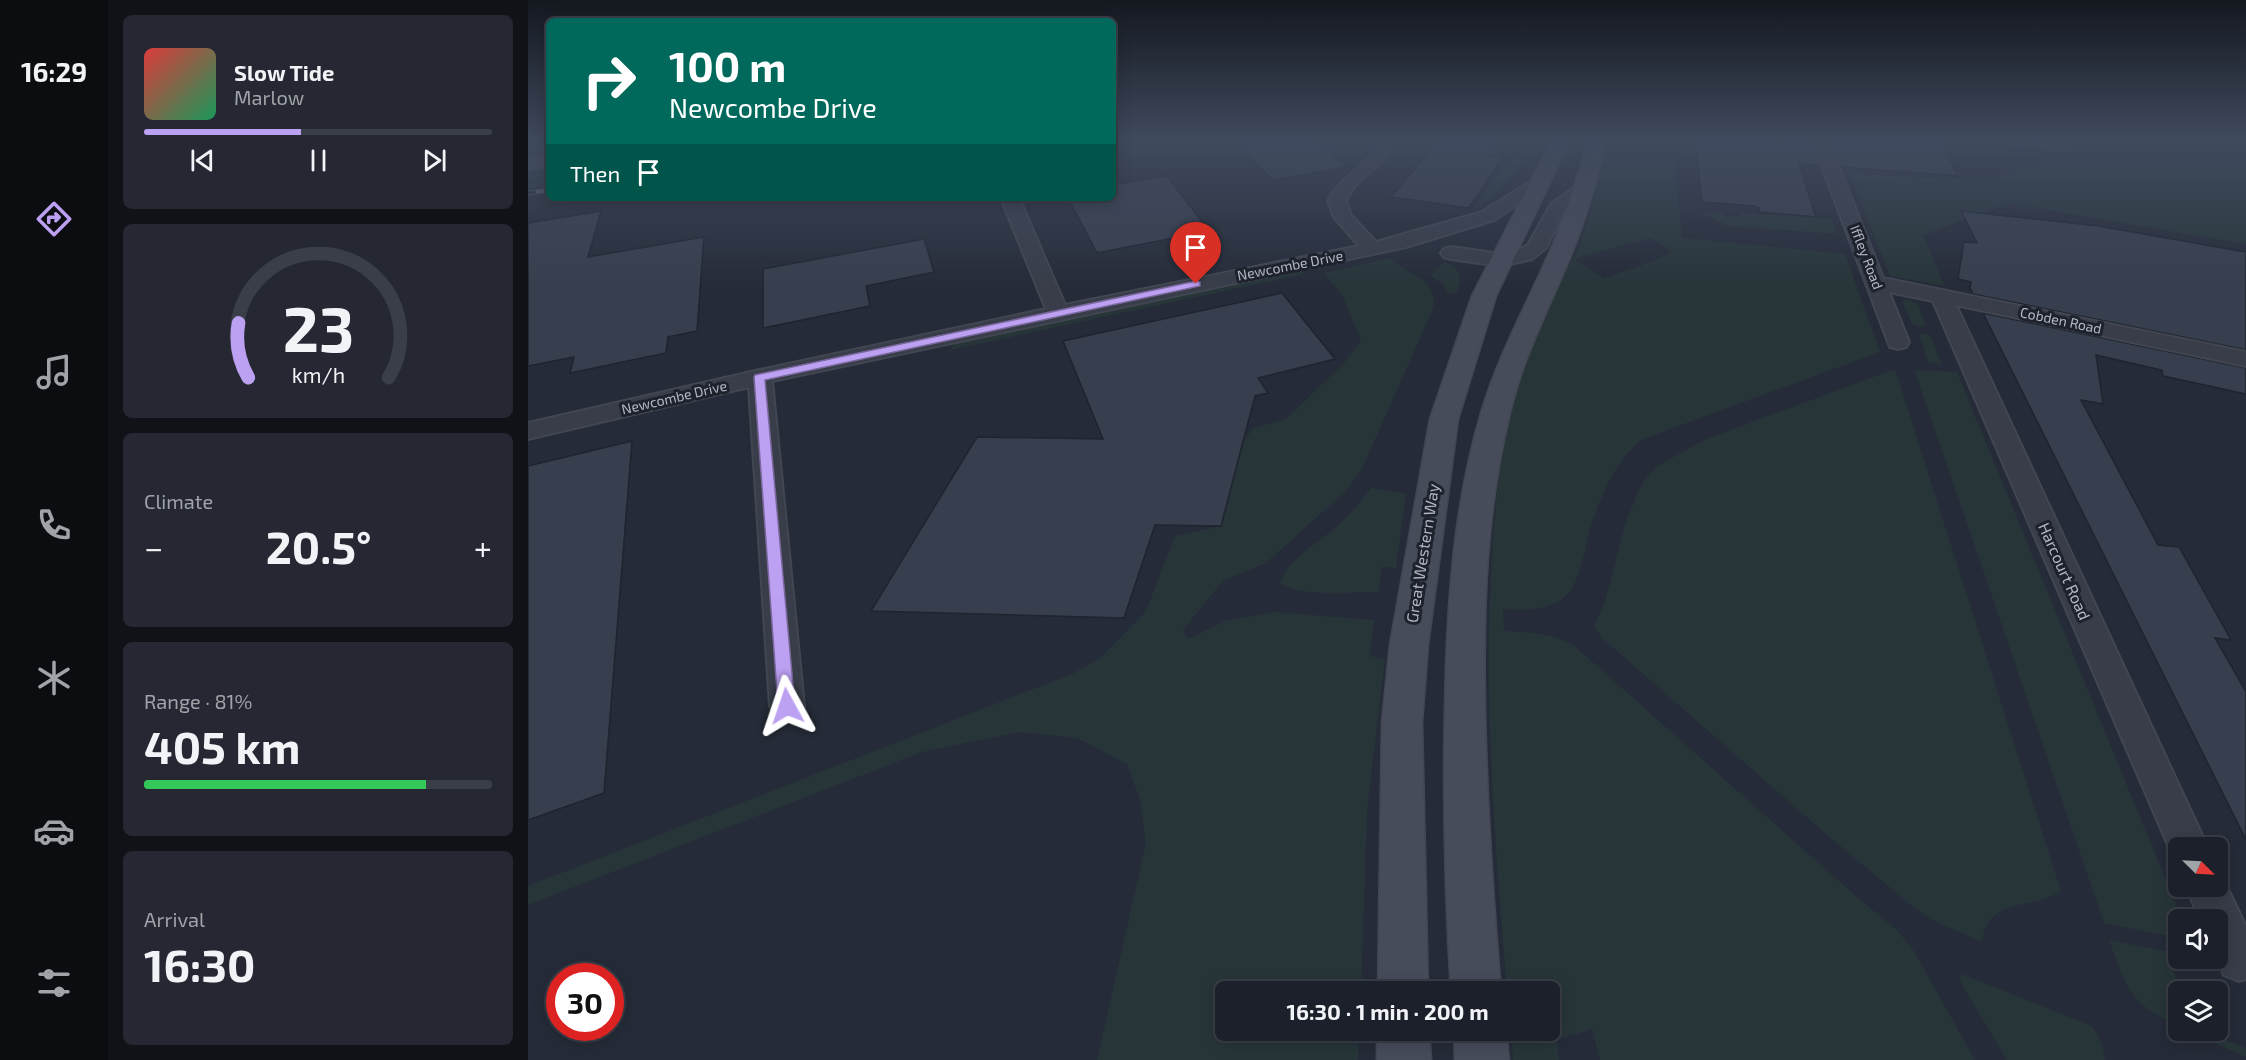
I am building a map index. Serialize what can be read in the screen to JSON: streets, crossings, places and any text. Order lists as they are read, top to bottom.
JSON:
{
  "streets": {
    "main road": ["Great Western Way"],
    "street": [
      "Iffley Road",
      "Newcombe Drive",
      "Cobden Road",
      "Harcourt Road"
    ]
  },
  "crossings": [
    ["Iffley Road", "Cobden Road"],
    ["Newcombe Drive", "Great Western Way"],
    ["Cobden Road", "Harcourt Road"]
  ],
  "north": "bottom right",
  "page": {
    "tabs": "16:29",
    "turn": ["100 m", "Newcombe Drive"],
    "song": ["Slow Tide", "Marlow"],
    "then": "Then",
    "tile": [
      "Climate",
      ["Range · 81%", "405 km"],
      ["Arrival", "16:30"]
    ],
    "heat": ["−", "20.5°", "+"],
    "limit": "30",
    "trip": "16:30 · 1 min · 200 m",
    "gauge": ["23", "km/h"]
  }
}
